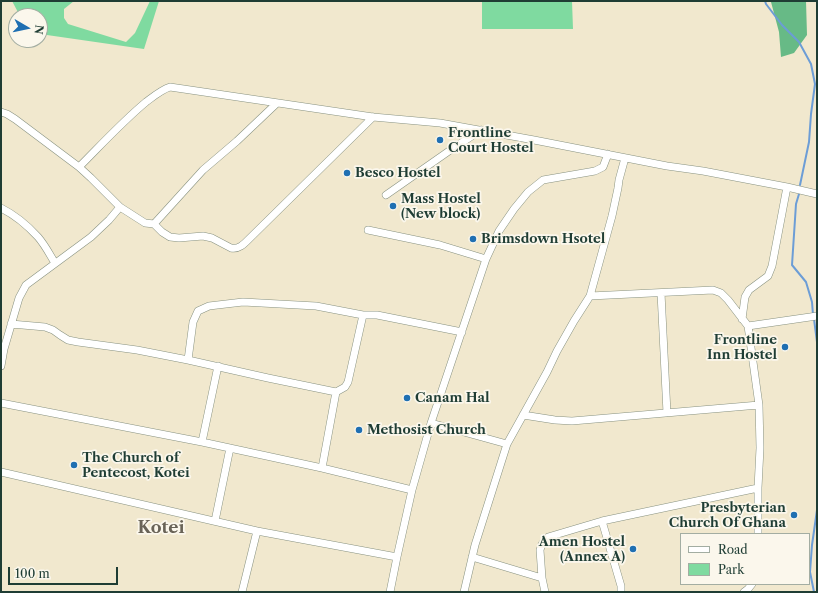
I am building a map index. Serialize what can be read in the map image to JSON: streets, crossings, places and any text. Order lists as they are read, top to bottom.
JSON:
{
  "districts": ["Kotei"],
  "places": [
    "Frontline Court Hostel",
    "Besco Hostel",
    "Mass Hostel (New block)",
    "Brimsdown Hsotel",
    "Frontline Inn Hostel",
    "Canam Hal",
    "Methosist Church",
    "The Church of Pentecost, Kotei",
    "Presbyterian Church Of Ghana",
    "Amen Hostel (Annex A)"
  ],
  "legend": ["Road", "Park"],
  "scale_bar": "100 m",
  "north": "right"
}
